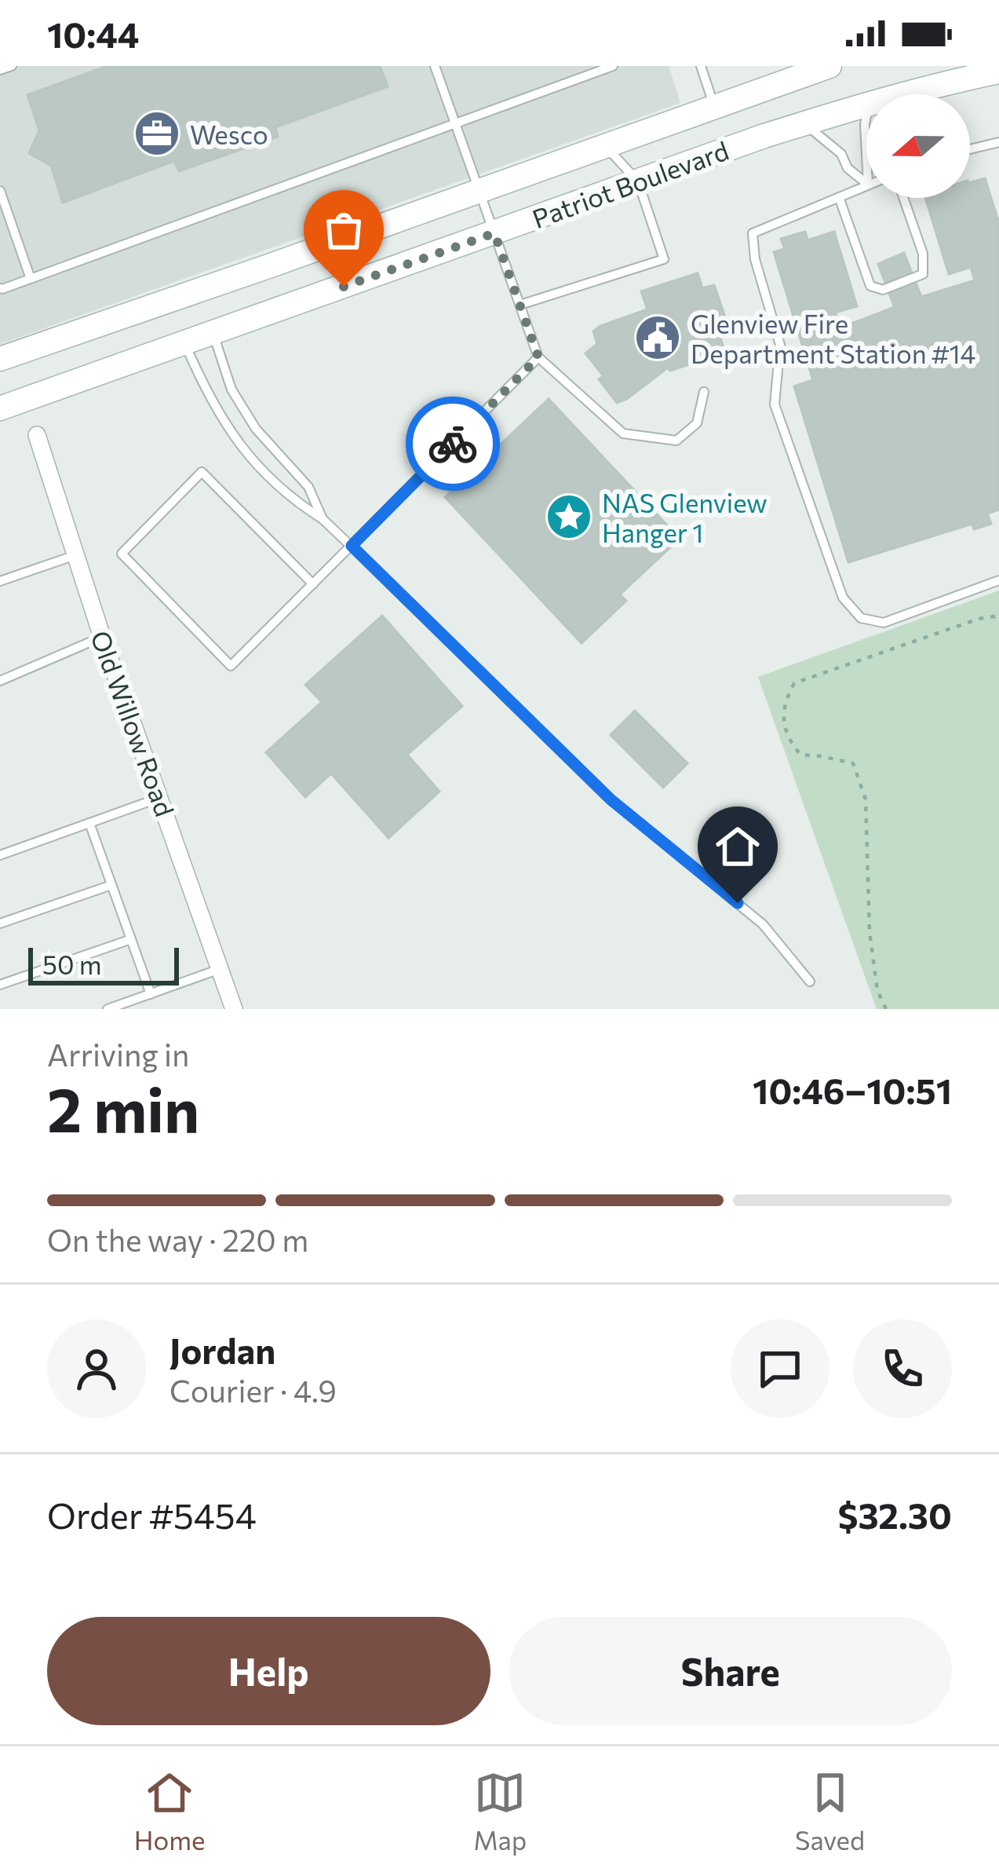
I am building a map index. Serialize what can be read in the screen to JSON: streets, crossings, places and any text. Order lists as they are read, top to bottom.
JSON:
{
  "streets": {
    "main road": ["Patriot Boulevard"],
    "street": ["Old Willow Road"]
  },
  "places": {
    "office": ["Wesco"],
    "public building": ["Glenview Fire Department Station #14"],
    "place": ["NAS Glenview Hanger 1"]
  },
  "scale_bar": "50 m",
  "north": "left",
  "page": {
    "status": "10:44",
    "scale": "50 m",
    "heading": ["2 min", "Arriving in", "10:46–10:51"],
    "panel": [
      "Jordan",
      "Courier · 4.9",
      "Order #5454",
      "$32.30"
    ],
    "bar": "On the way · 220 m",
    "buttons": ["Help", "Share"],
    "tabs": ["Home", "Map", "Saved"]
  }
}
